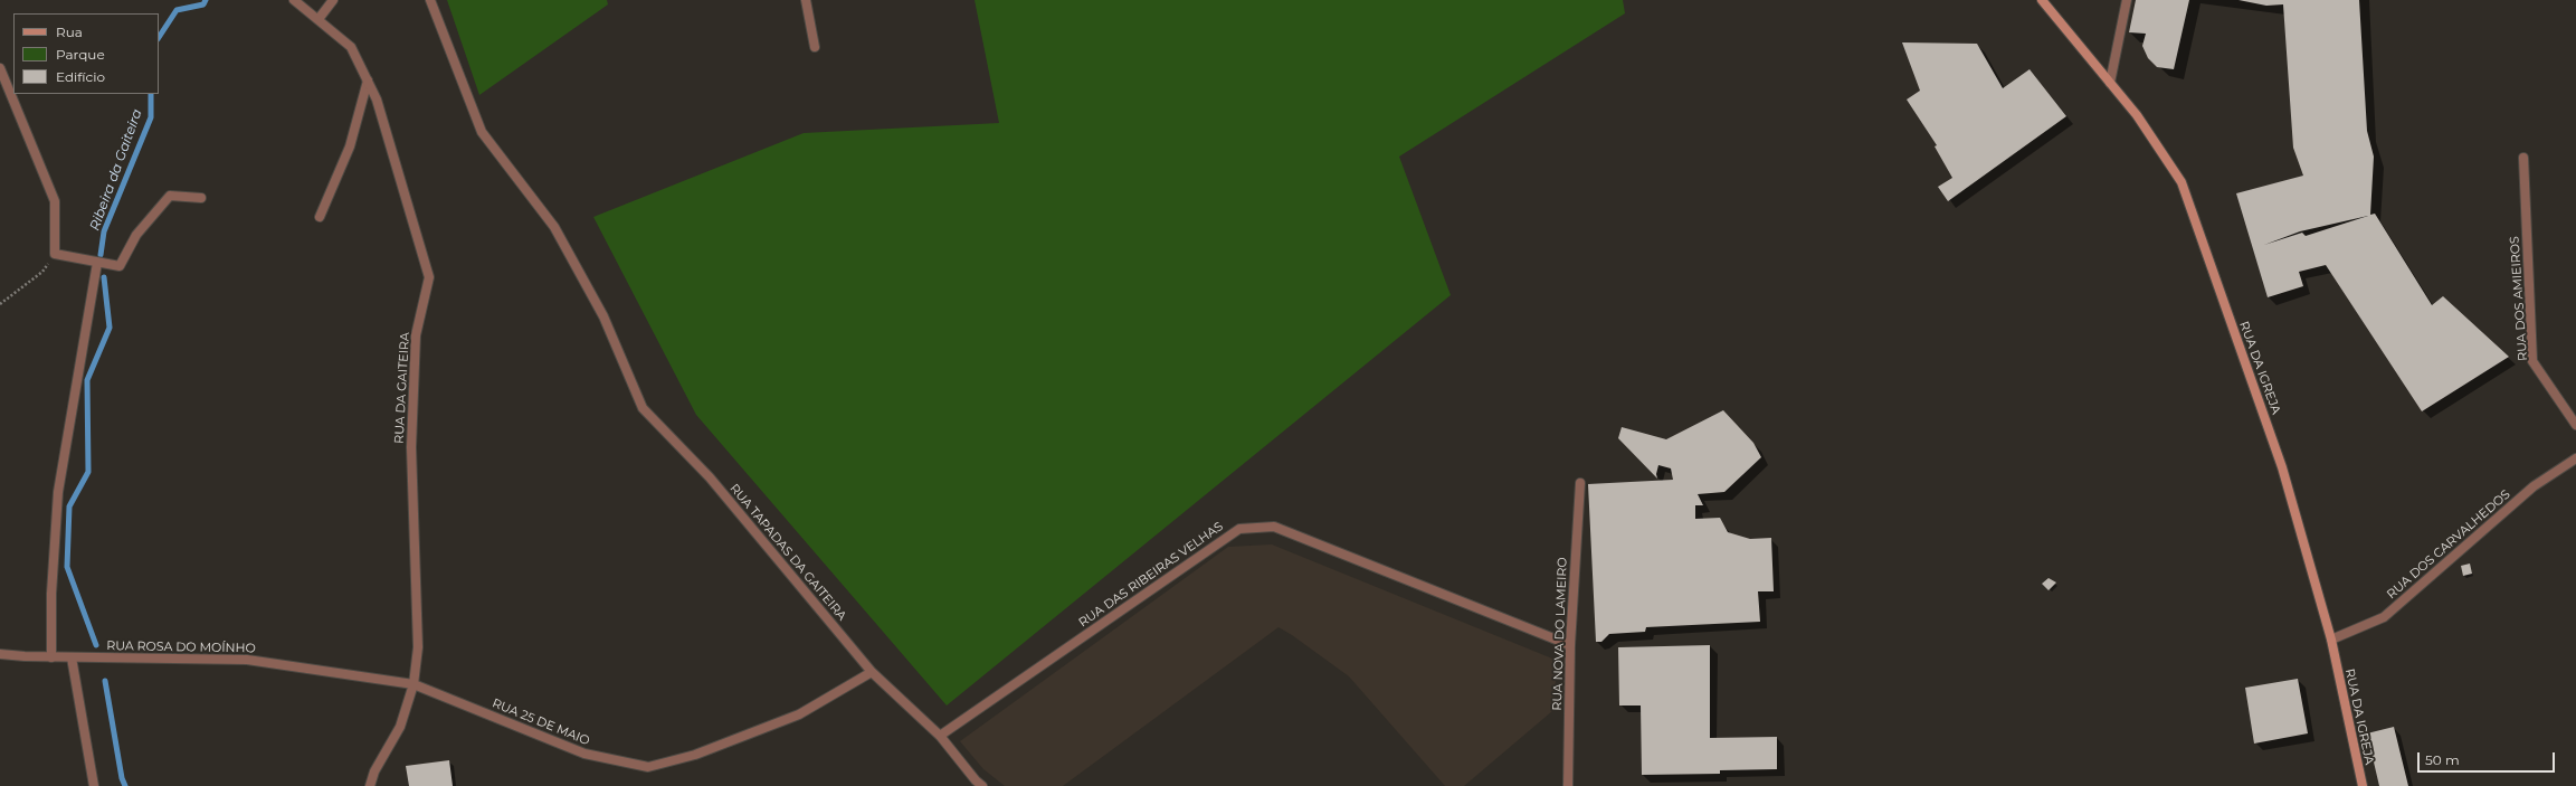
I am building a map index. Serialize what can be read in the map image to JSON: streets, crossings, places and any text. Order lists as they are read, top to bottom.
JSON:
{
  "streets": {
    "main road": ["RUA DA IGREJA"],
    "street": [
      "RUA DOS AMIEIROS",
      "RUA DA GAITEIRA",
      "RUA DOS CARVALHEDOS",
      "RUA TAPADAS DA GAITEIRA",
      "RUA DAS RIBEIRAS VELHAS",
      "RUA NOVA DO LAMEIRO",
      "RUA ROSA DO MOÍNHO",
      "RUA 25 DE MAIO"
    ]
  },
  "crossings": [
    ["RUA DA IGREJA", "RUA DOS CARVALHEDOS"],
    ["RUA DA GAITEIRA", "RUA ROSA DO MOÍNHO"],
    ["RUA DA GAITEIRA", "RUA 25 DE MAIO"],
    ["RUA TAPADAS DA GAITEIRA", "RUA DAS RIBEIRAS VELHAS"],
    ["RUA TAPADAS DA GAITEIRA", "RUA 25 DE MAIO"],
    ["RUA DAS RIBEIRAS VELHAS", "RUA NOVA DO LAMEIRO"],
    ["RUA ROSA DO MOÍNHO", "RUA 25 DE MAIO"]
  ],
  "water": ["Ribeira da Gaiteira"],
  "legend": ["Rua", "Parque", "Edifício"],
  "scale_bar": "50 m"
}
